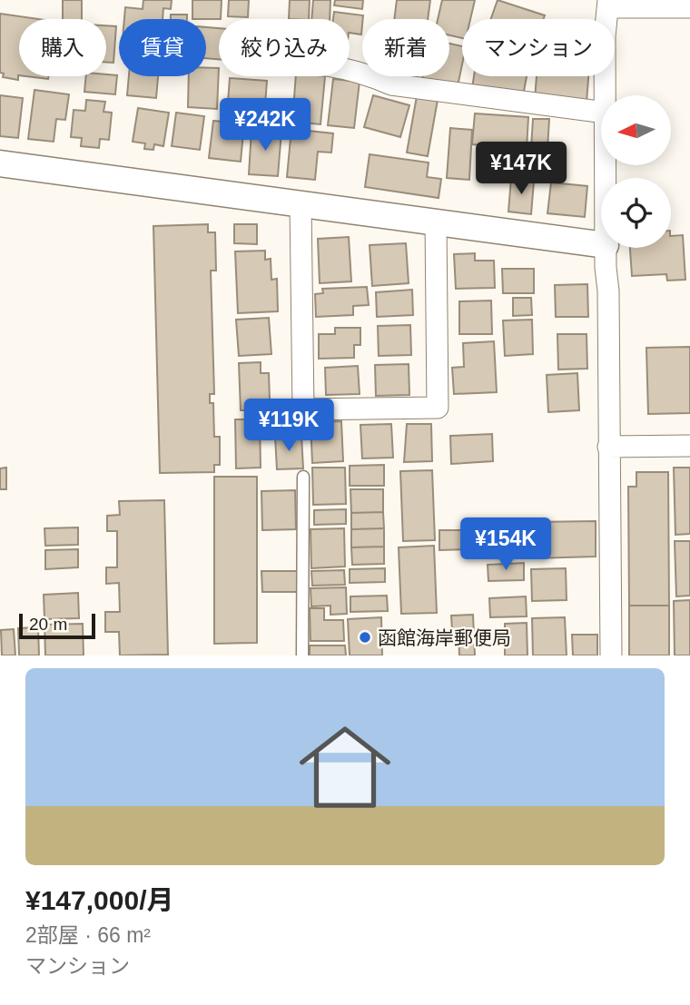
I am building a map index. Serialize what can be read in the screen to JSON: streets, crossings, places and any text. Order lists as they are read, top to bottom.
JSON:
{
  "places": ["函館海岸郵便局"],
  "scale_bar": "20 m",
  "north": "left",
  "page": {
    "chip": [
      "購入",
      "賃貸",
      "絞り込み",
      "新着",
      "マンション"
    ],
    "price": [
      "¥242K",
      "¥147K",
      "¥119K",
      "¥154K"
    ],
    "scale": "20 m",
    "list": [
      {
        "name": "¥147,000/月",
        "note": "2部屋 · 66 m² · マンション"
      }
    ]
  }
}
